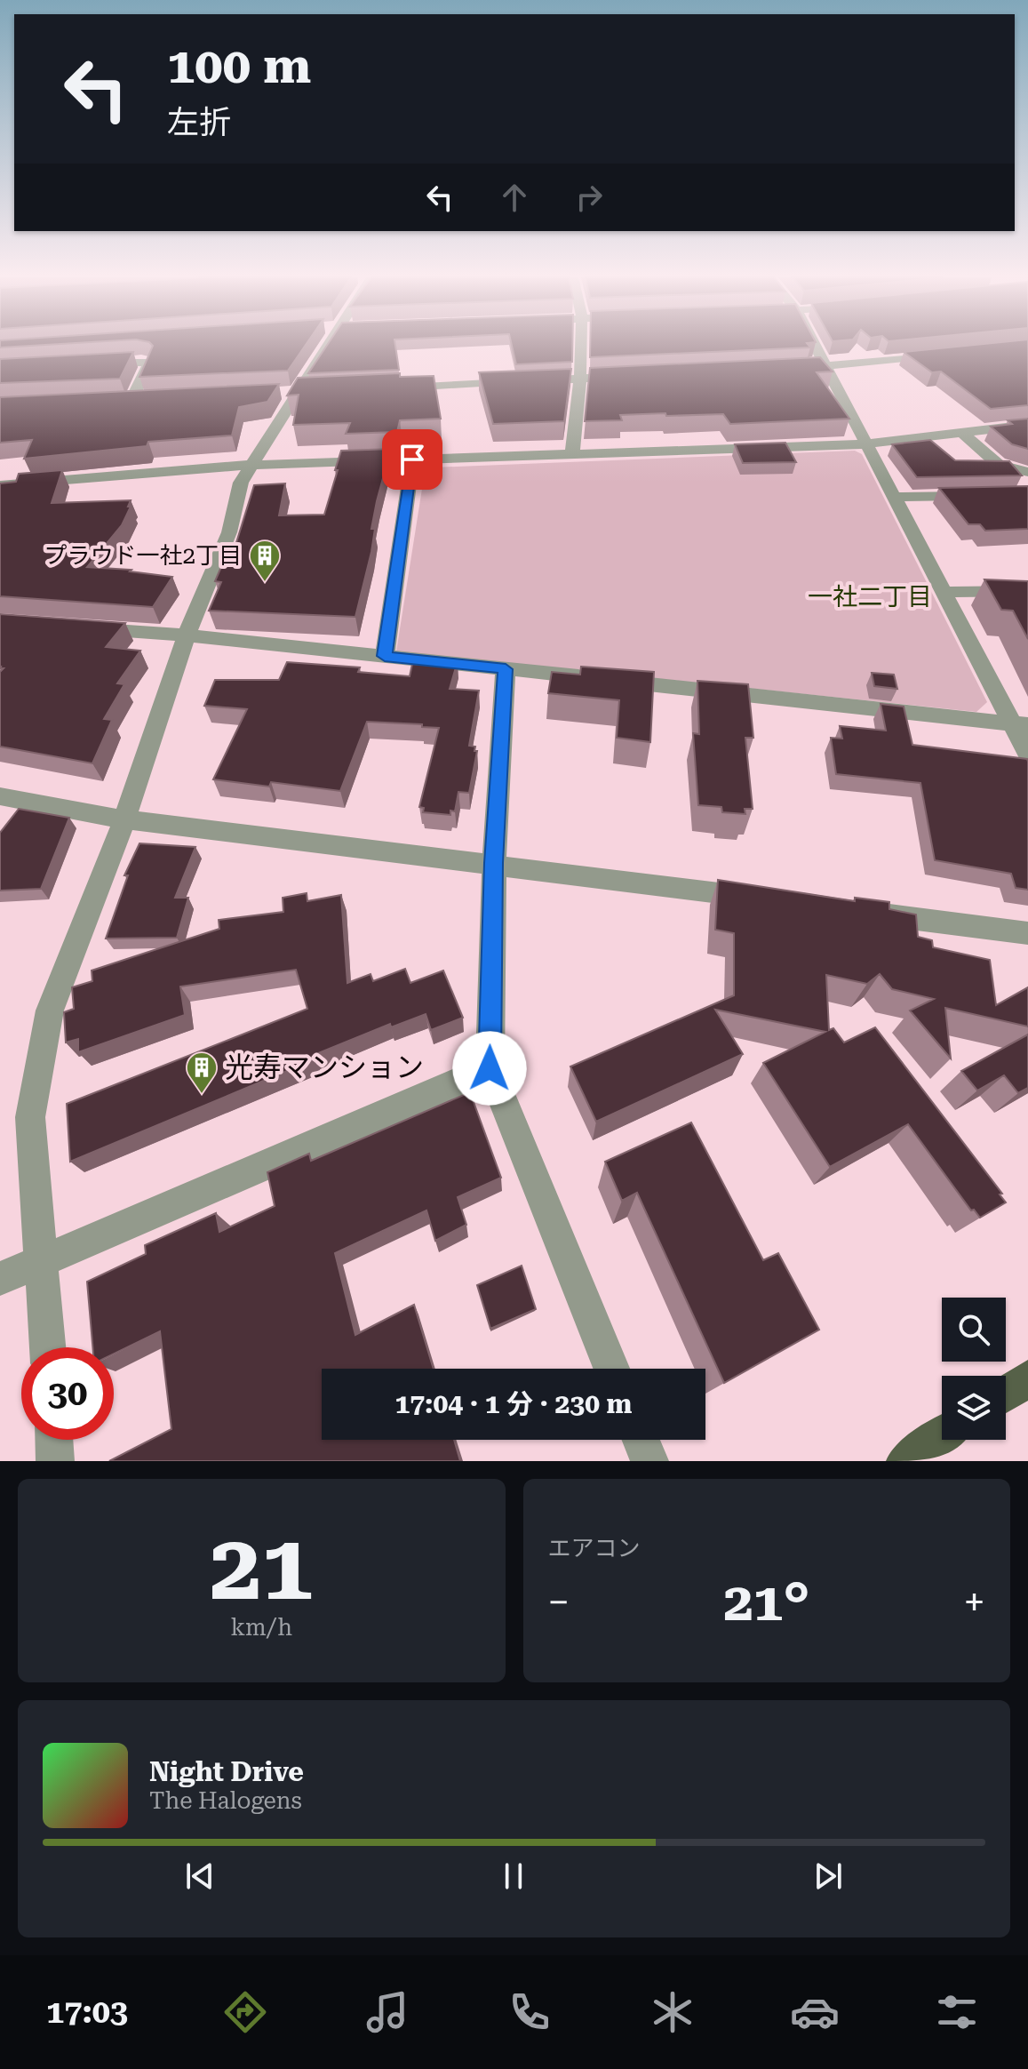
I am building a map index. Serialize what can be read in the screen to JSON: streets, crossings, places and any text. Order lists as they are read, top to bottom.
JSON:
{
  "districts": ["一社二丁目"],
  "places": {
    "building": ["プラウド一社2丁目", "光寿マンション"]
  },
  "page": {
    "turn": ["100 m", "左折"],
    "limit": "30",
    "trip": "17:04 · 1 分 · 230 m",
    "tile": [
      ["21", "km/h"],
      "エアコン"
    ],
    "heat": ["−", "21°", "+"],
    "song": ["Night Drive", "The Halogens"],
    "tabs": "17:03"
  }
}
